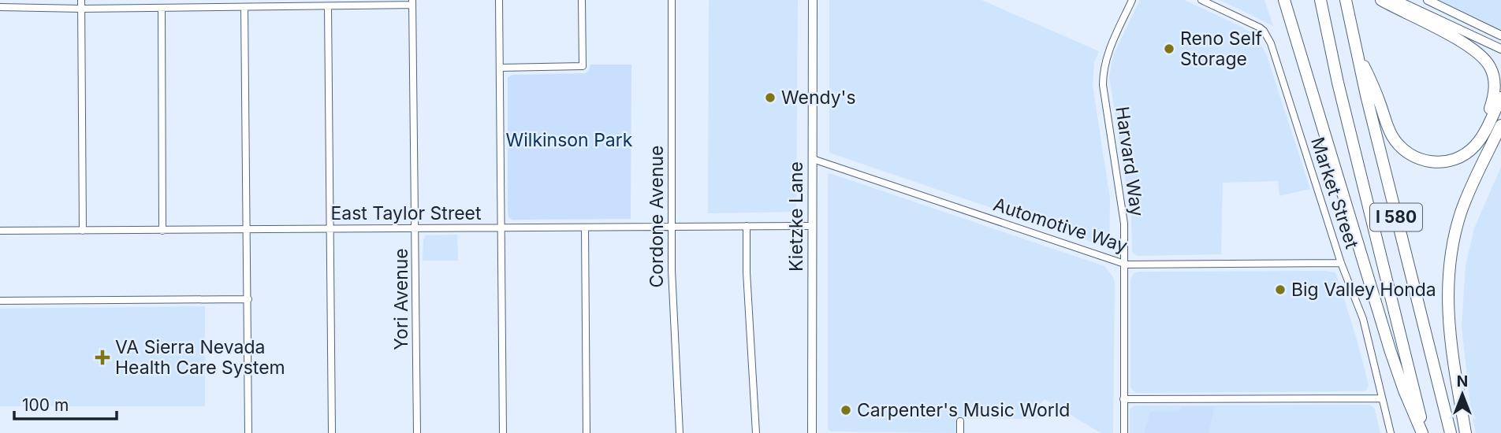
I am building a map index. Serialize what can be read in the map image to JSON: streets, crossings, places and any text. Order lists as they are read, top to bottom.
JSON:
{
  "streets": {
    "highway": ["I 580"],
    "main road": ["Kietzke Lane"],
    "street": [
      "Harvard Way",
      "Market Street",
      "East Taylor Street",
      "Cordone Avenue",
      "Automotive Way",
      "Yori Avenue"
    ]
  },
  "crossings": [
    ["Harvard Way", "Automotive Way"],
    ["Market Street", "Automotive Way"],
    ["East Taylor Street", "Cordone Avenue"],
    ["East Taylor Street", "Kietzke Lane"],
    ["East Taylor Street", "Yori Avenue"],
    ["Kietzke Lane", "Automotive Way"]
  ],
  "parks": ["Wilkinson Park"],
  "places": {
    "other": [
      "Reno Self Storage",
      "Wendy's",
      "Big Valley Honda",
      "Carpenter's Music World"
    ],
    "health": ["VA Sierra Nevada Health Care System"]
  },
  "scale_bar": "100 m",
  "north": "top"
}
